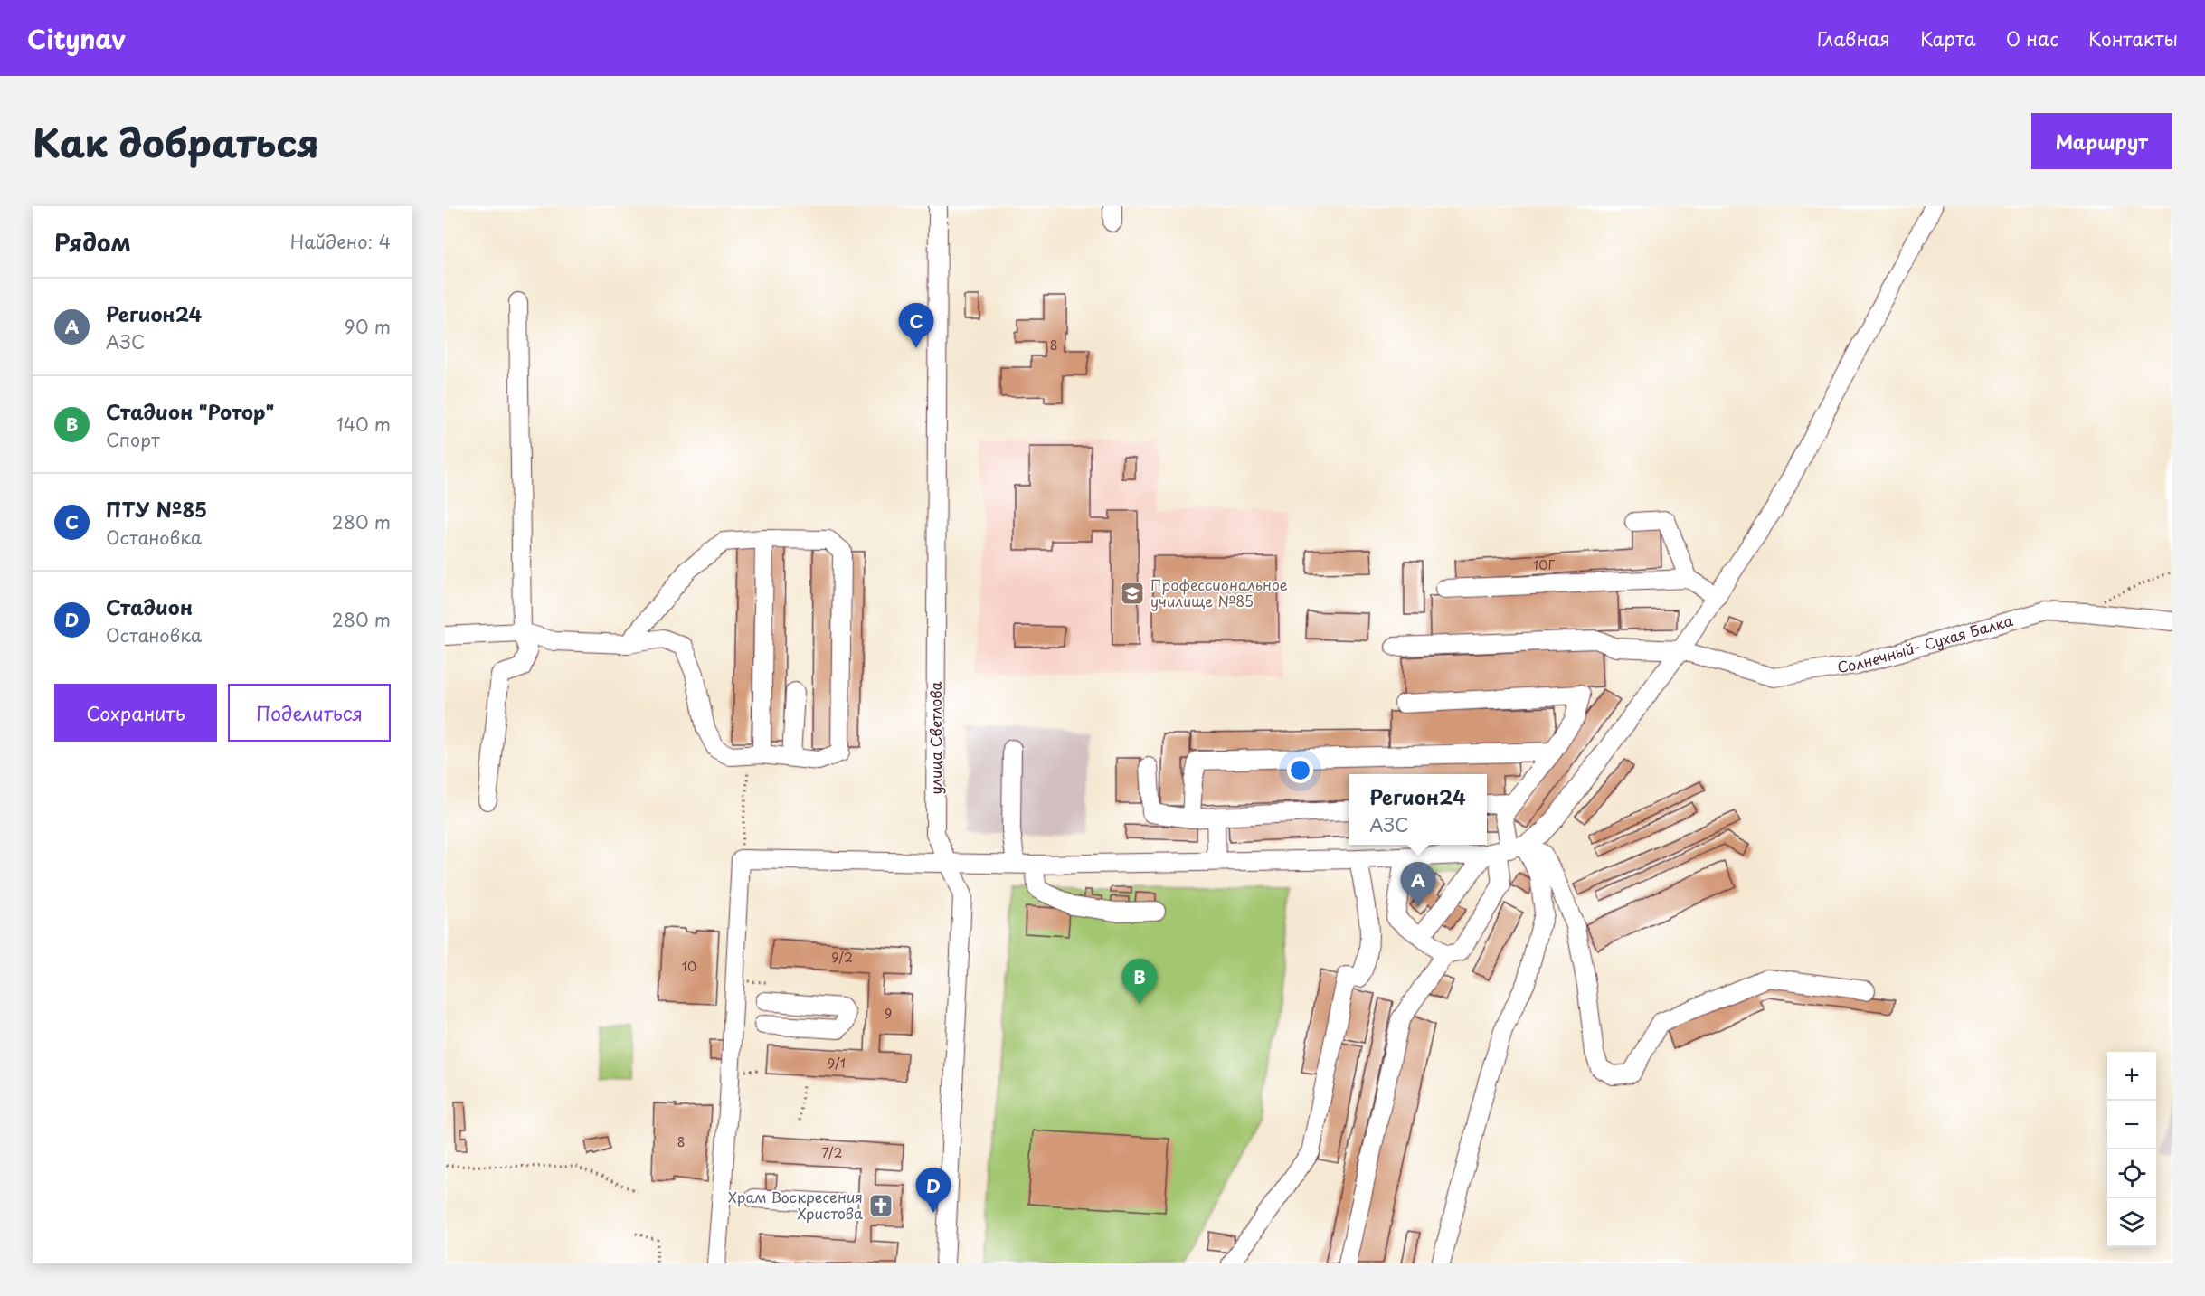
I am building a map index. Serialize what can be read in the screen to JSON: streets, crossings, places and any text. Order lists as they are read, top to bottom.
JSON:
{
  "streets": {
    "street": ["Солнечный- Сухая Балка", "улица Светлова"]
  },
  "places": {
    "school or university": ["Профессиональное училище №85"],
    "church": ["Храм Воскресения Христова"]
  },
  "house_numbers": [
    "8",
    "10Г",
    "9/2",
    "10",
    "9",
    "9/1",
    "8",
    "7/2"
  ],
  "page": {
    "header": "Citynav",
    "nav": [
      "Главная",
      "Карта",
      "О нас",
      "Контакты"
    ],
    "title": "Как добраться",
    "buttons": [
      "Маршрут",
      ["Сохранить", "Поделиться"]
    ],
    "heading": ["Рядом", "Найдено: 4"],
    "list": [
      {
        "mark": "A",
        "name": "Регион24",
        "note": "АЗС",
        "value": "90 m"
      },
      {
        "mark": "B",
        "name": "Стадион \"Ротор\"",
        "note": "Спорт",
        "value": "140 m"
      },
      {
        "mark": "C",
        "name": "ПТУ №85",
        "note": "Остановка",
        "value": "280 m"
      },
      {
        "mark": "D",
        "name": "Стадион",
        "note": "Остановка",
        "value": "280 m"
      }
    ],
    "pins": [
      "C",
      "A",
      "B",
      "D"
    ],
    "popup": ["Регион24", "АЗС"],
    "map_buttons": ["+", "−"]
  }
}
